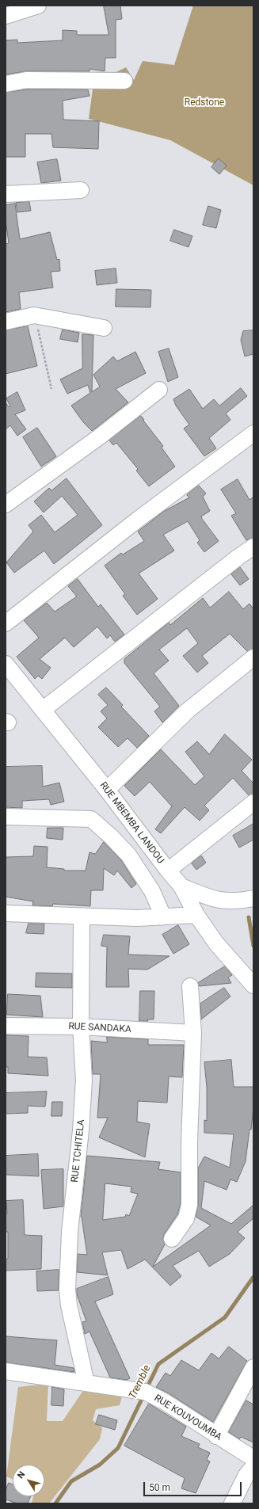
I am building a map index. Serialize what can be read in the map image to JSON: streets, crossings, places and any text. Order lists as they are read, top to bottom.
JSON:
{
  "streets": {
    "street": [
      "RUE MBEMBA LANDOU",
      "RUE SANDAKA",
      "RUE TCHITELA",
      "RUE KOUVOUMBA"
    ]
  },
  "crossings": [
    ["RUE SANDAKA", "RUE TCHITELA"],
    ["RUE TCHITELA", "RUE KOUVOUMBA"]
  ],
  "water": ["Tremble"],
  "parks": ["Redstone"],
  "scale_bar": "50 m",
  "north": "top left"
}
